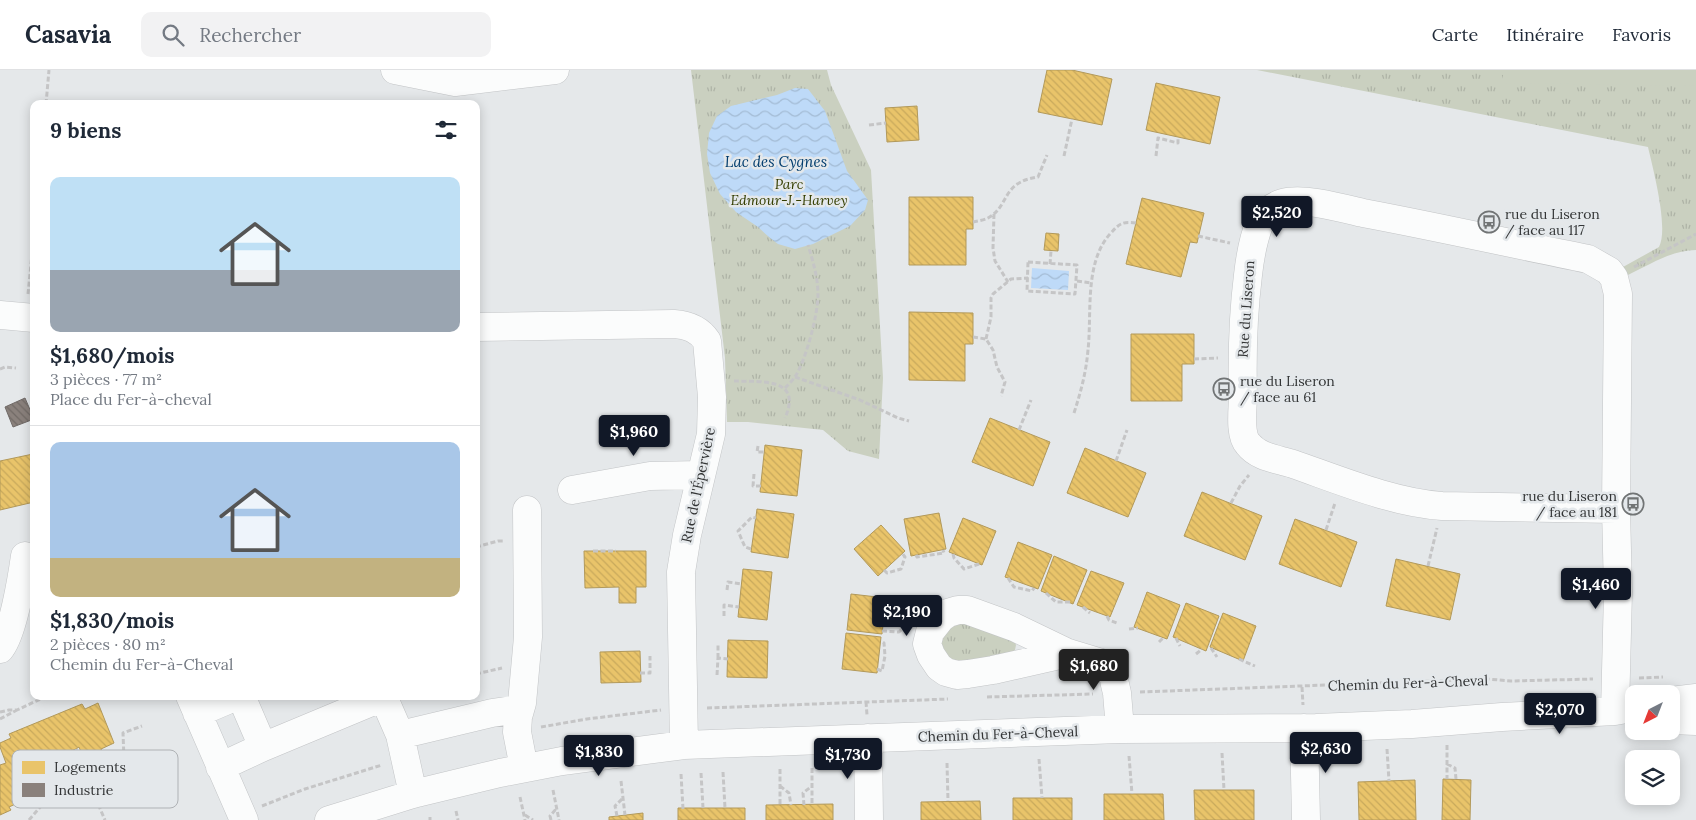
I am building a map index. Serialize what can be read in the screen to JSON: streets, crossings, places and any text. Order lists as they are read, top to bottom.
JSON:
{
  "streets": {
    "street": ["Rue du Liseron", "Rue de l'Épervière", "Chemin du Fer-à-Cheval"]
  },
  "crossings": [
    ["Rue de l'Épervière", "Chemin du Fer-à-Cheval"]
  ],
  "water": ["Lac des Cygnes"],
  "parks": ["Parc Edmour-J.-Harvey"],
  "places": {
    "bus stop": ["rue du Liseron / face au 117", "rue du Liseron / face au 61", "rue du Liseron / face au 181"]
  },
  "legend": ["Logements", "Industrie"],
  "north": "bottom left",
  "page": {
    "header": "Casavia",
    "search": "Rechercher",
    "nav": ["Carte", "Itinéraire", "Favoris"],
    "heading": "9 biens",
    "list": [
      {
        "name": "$1,680/mois",
        "note": "3 pièces · 77 m² · Place du Fer-à-cheval"
      },
      {
        "name": "$1,830/mois",
        "note": "2 pièces · 80 m² · Chemin du Fer-à-Cheval"
      }
    ],
    "price": [
      "$2,520",
      "$1,960",
      "$1,460",
      "$2,190",
      "$1,680",
      "$2,070",
      "$2,630",
      "$1,830",
      "$1,730"
    ]
  }
}
